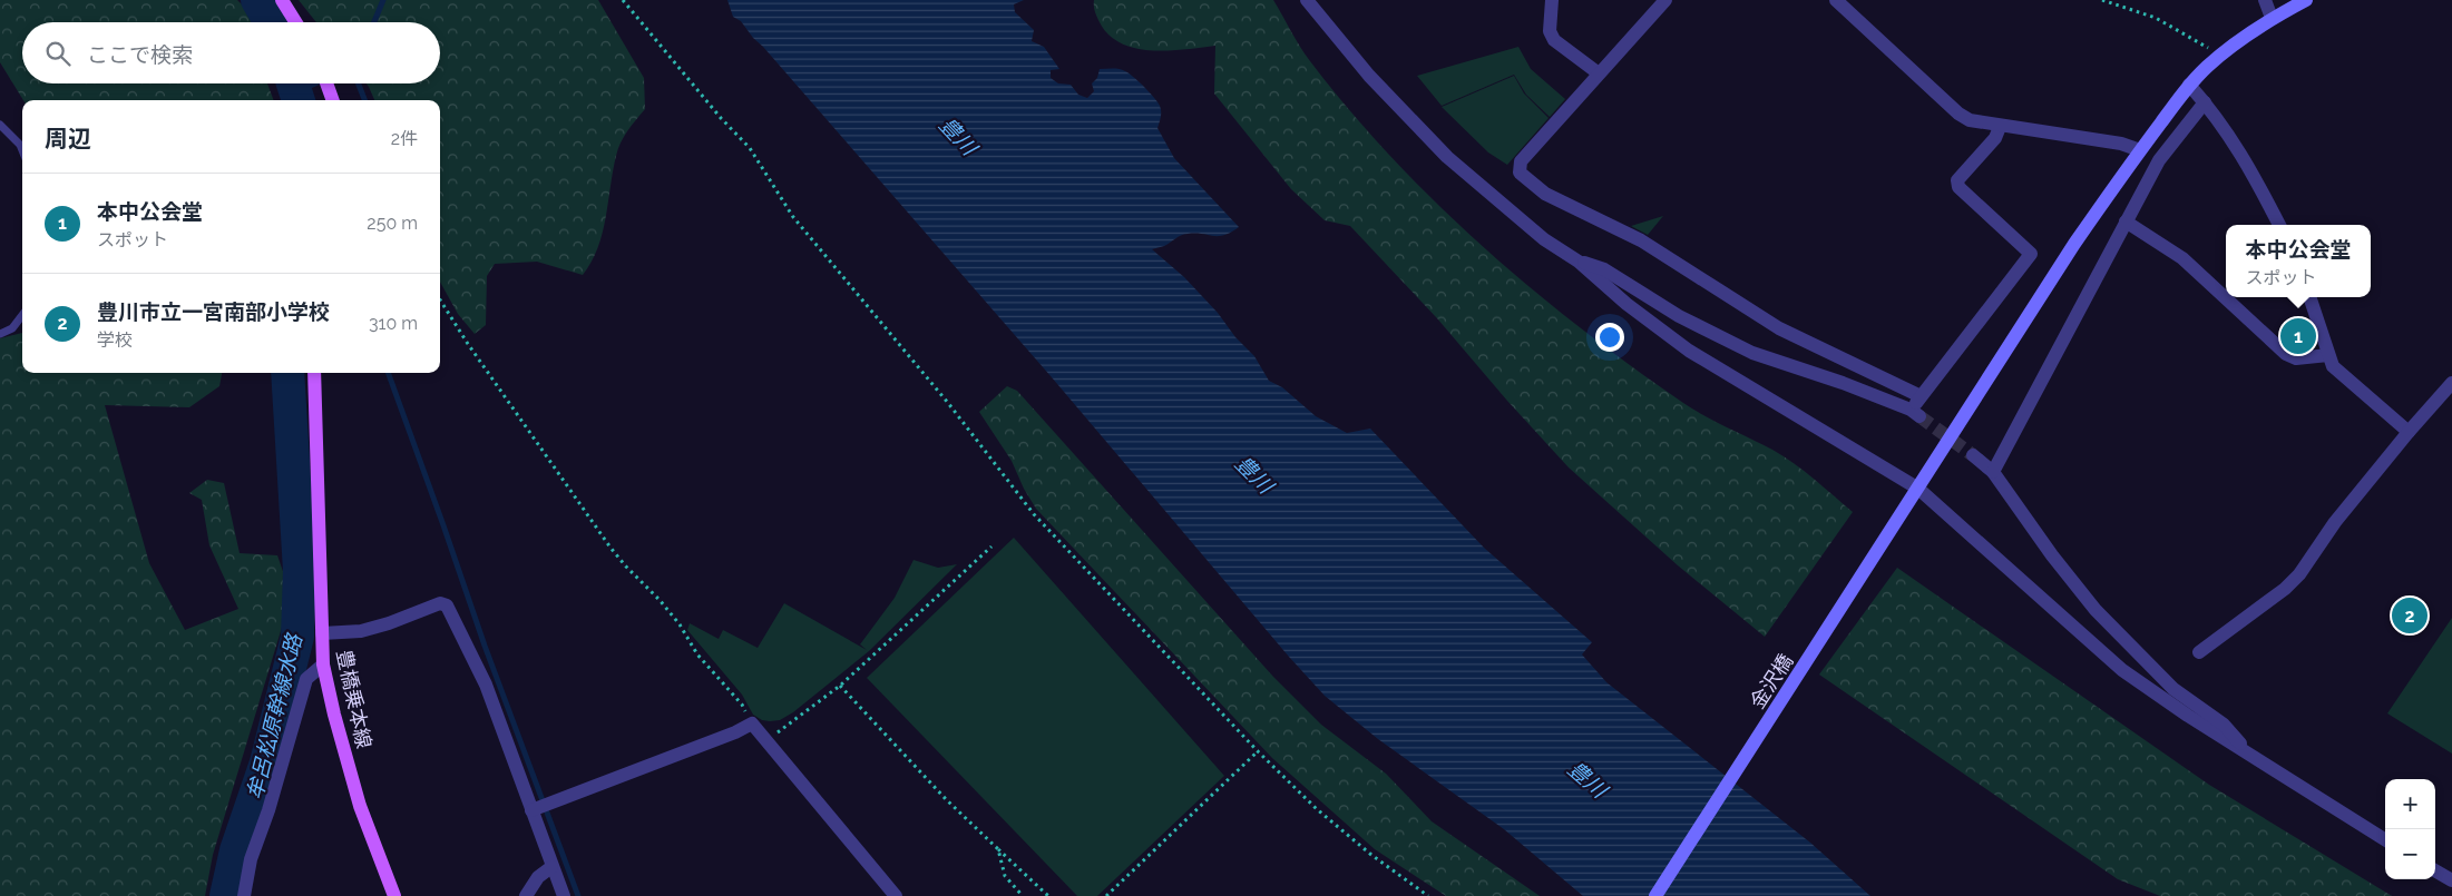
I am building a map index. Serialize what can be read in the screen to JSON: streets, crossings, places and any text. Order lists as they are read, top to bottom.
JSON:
{
  "streets": {
    "main road": ["金沢橋", "豊橋乗本線"]
  },
  "water": ["豊川", "牟呂松原幹線水路"],
  "page": {
    "search": "ここで検索",
    "heading": ["周辺", "2件"],
    "list": [
      {
        "mark": "1",
        "name": "本中公会堂",
        "note": "スポット",
        "value": "250 m"
      },
      {
        "mark": "2",
        "name": "豊川市立一宮南部小学校",
        "note": "学校",
        "value": "310 m"
      }
    ],
    "popup": ["本中公会堂", "スポット"],
    "pins": ["1", "2"],
    "map_buttons": ["+", "−"]
  }
}
